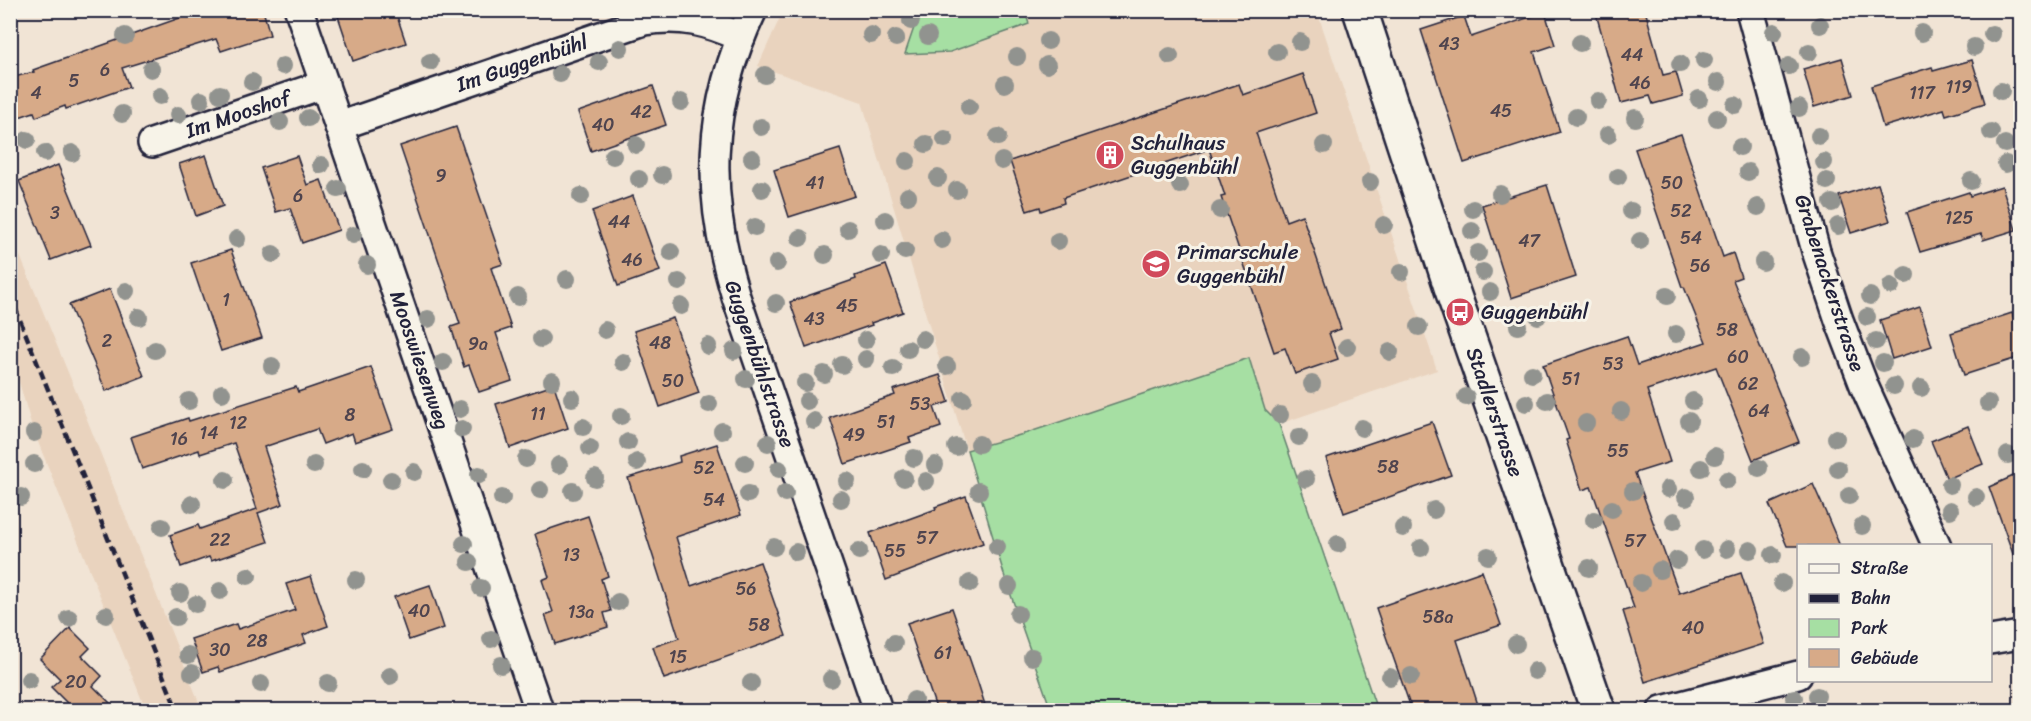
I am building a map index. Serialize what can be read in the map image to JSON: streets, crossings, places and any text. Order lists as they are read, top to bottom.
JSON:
{
  "streets": {
    "main road": ["Stadlerstrasse"],
    "street": [
      "Im Guggenbühl",
      "Im Mooshof",
      "Grabenackerstrasse",
      "Mooswiesenweg",
      "Guggenbühlstrasse"
    ]
  },
  "crossings": [
    ["Im Guggenbühl", "Mooswiesenweg"],
    ["Im Guggenbühl", "Guggenbühlstrasse"],
    ["Im Mooshof", "Mooswiesenweg"]
  ],
  "places": {
    "building": ["Schulhaus Guggenbühl"],
    "school or university": ["Primarschule Guggenbühl"],
    "bus stop": ["Guggenbühl"]
  },
  "house_numbers": [
    "43",
    "44",
    "6",
    "5",
    "46",
    "119",
    "4",
    "117",
    "45",
    "42",
    "40",
    "9",
    "41",
    "50",
    "6",
    "52",
    "3",
    "125",
    "44",
    "54",
    "47",
    "46",
    "56",
    "1",
    "45",
    "43",
    "58",
    "2",
    "48",
    "9a",
    "60",
    "53",
    "51",
    "50",
    "62",
    "53",
    "64",
    "11",
    "8",
    "51",
    "12",
    "14",
    "49",
    "16",
    "55",
    "58",
    "52",
    "54",
    "57",
    "22",
    "57",
    "55",
    "13",
    "56",
    "40",
    "13a",
    "58a",
    "58",
    "40",
    "28",
    "30",
    "61",
    "15",
    "20"
  ],
  "legend": [
    "Straße",
    "Bahn",
    "Park",
    "Gebäude"
  ]
}
